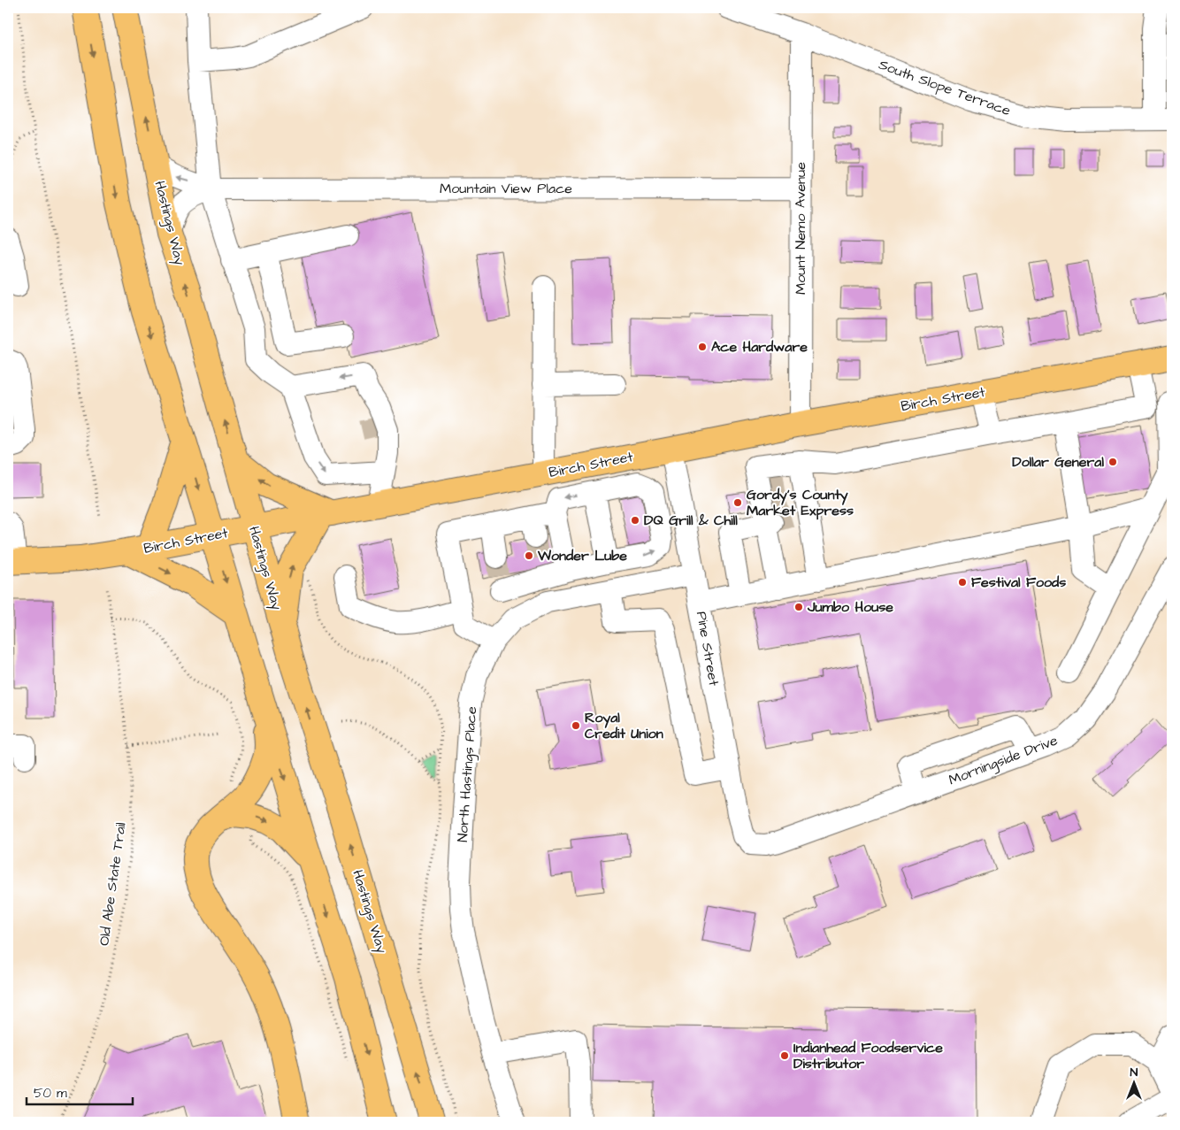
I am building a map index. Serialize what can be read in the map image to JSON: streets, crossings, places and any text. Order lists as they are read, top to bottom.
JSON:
{
  "streets": {
    "main road": ["Hastings Way", "Birch Street"],
    "street": [
      "South Slope Terrace",
      "Mountain View Place",
      "Mount Nemo Avenue",
      "Pine Street",
      "Morningside Drive",
      "North Hastings Place"
    ],
    "path": ["Old Abe State Trail"]
  },
  "crossings": [
    ["South Slope Terrace", "Mount Nemo Avenue"],
    ["Mountain View Place", "Hastings Way"],
    ["Mountain View Place", "Mount Nemo Avenue"],
    ["Hastings Way", "Birch Street"],
    ["Mount Nemo Avenue", "Birch Street"],
    ["Birch Street", "Pine Street"],
    ["Pine Street", "Morningside Drive"],
    ["Pine Street", "North Hastings Place"]
  ],
  "places": [
    "Ace Hardware",
    "Dollar General",
    "Gordy's County Market Express",
    "DQ Grill & Chill",
    "Wonder Lube",
    "Festival Foods",
    "Jumbo House",
    "Royal Credit Union",
    "Indianhead Foodservice Distributor"
  ],
  "scale_bar": "50 m",
  "north": "top"
}
